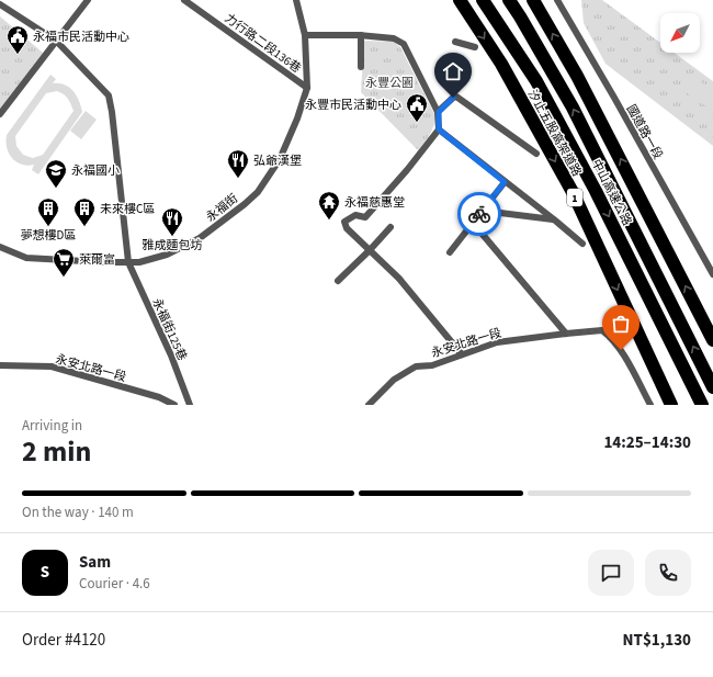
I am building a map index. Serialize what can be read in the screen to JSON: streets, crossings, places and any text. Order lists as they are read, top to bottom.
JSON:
{
  "streets": {
    "highway": ["汐止五股高架道路", "中山高速公路", "1"],
    "street": [
      "力行路二段136巷",
      "國道路一段",
      "永福街",
      "永福街125巷",
      "永安北路一段"
    ]
  },
  "crossings": [
    ["力行路二段136巷", "永福街"],
    ["永福街", "永福街125巷"]
  ],
  "parks": ["永豐公園"],
  "places": {
    "public building": ["永福市民活動中心", "永豐市民活動中心"],
    "restaurant": ["弘爺漢堡", "雅成麵包坊"],
    "school or university": ["永福國小"],
    "temple": ["永福慈惠堂"],
    "building": ["夢想樓D區", "未來樓C區"],
    "supermarket": ["萊爾富"]
  },
  "north": "bottom left",
  "page": {
    "heading": ["2 min", "Arriving in", "14:25–14:30"],
    "panel": [
      "Sam",
      "Courier · 4.6",
      "Order #4120",
      "NT$1,130"
    ],
    "bar": "On the way · 140 m",
    "round": "S"
  }
}
